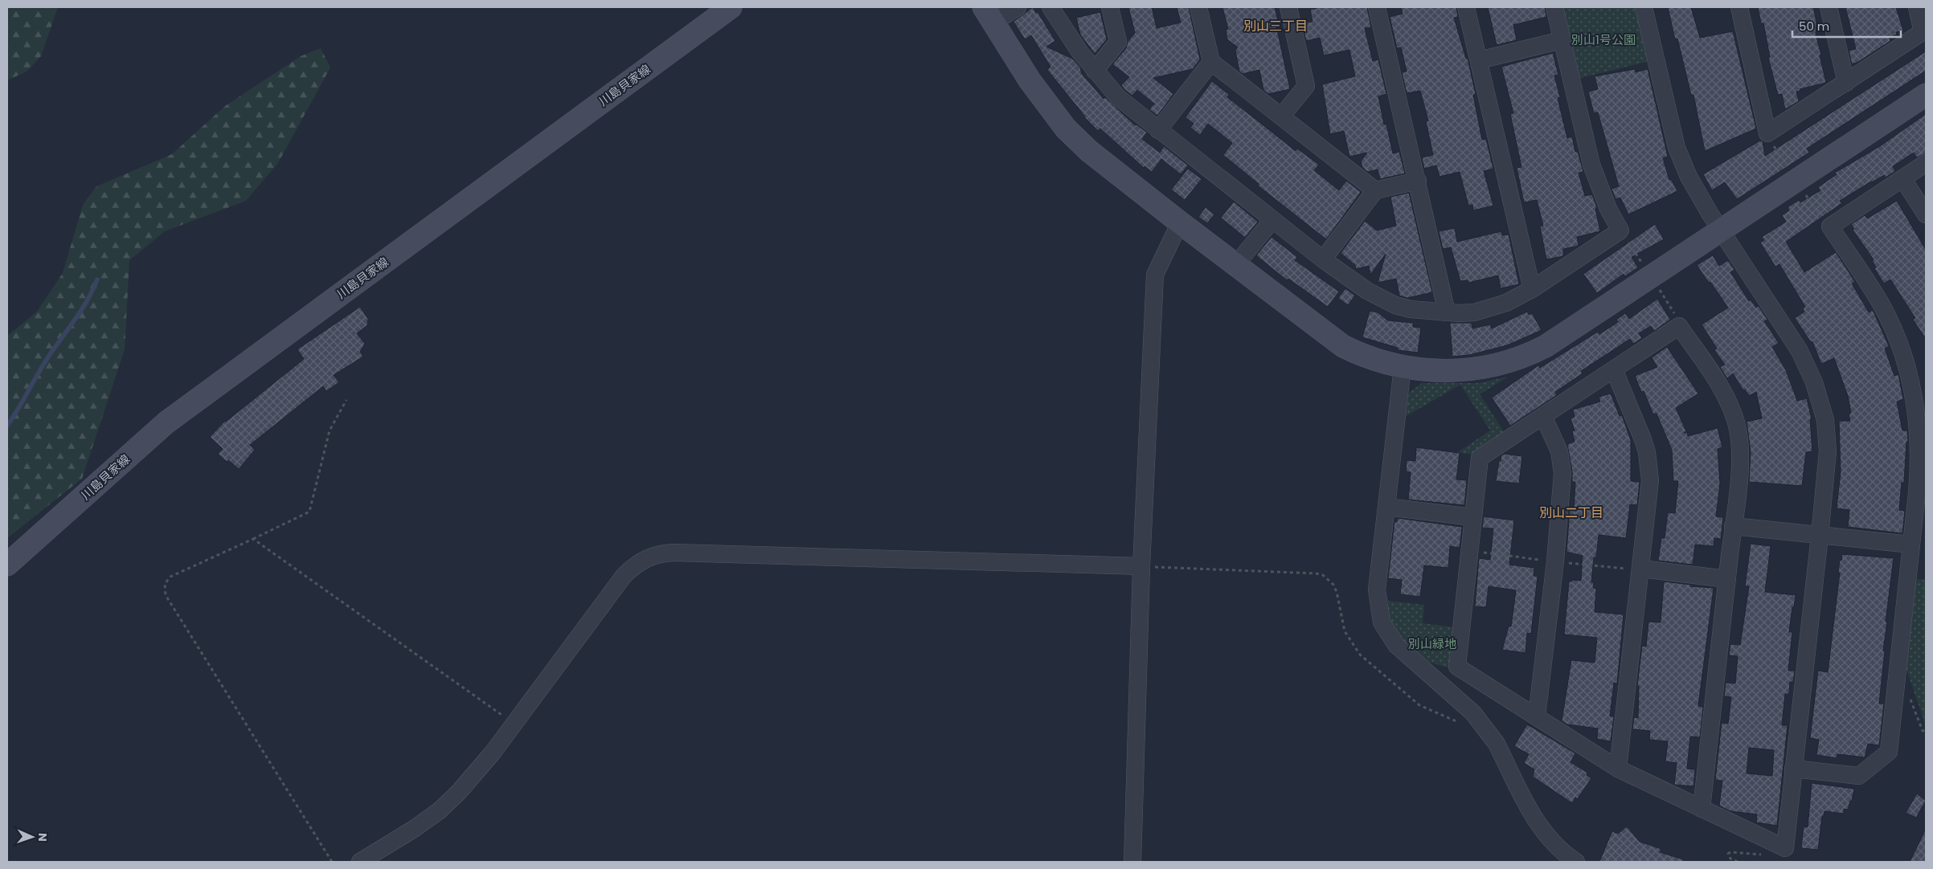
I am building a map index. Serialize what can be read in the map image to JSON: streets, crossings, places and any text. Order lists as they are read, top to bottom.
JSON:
{
  "streets": {
    "street": ["川島貝家線"]
  },
  "districts": ["別山三丁目", "別山二丁目"],
  "parks": ["別山1号公園", "別山緑地"],
  "scale_bar": "50 m",
  "north": "right"
}
